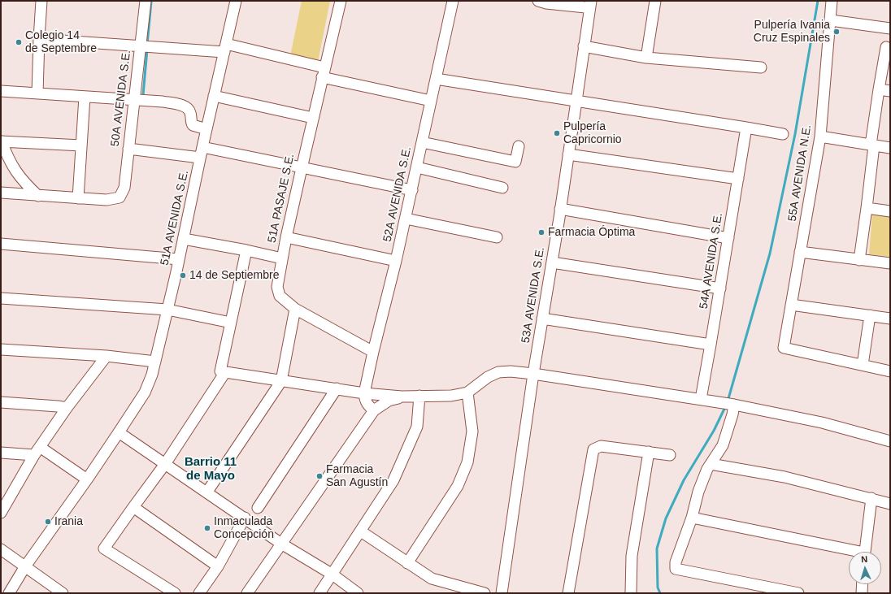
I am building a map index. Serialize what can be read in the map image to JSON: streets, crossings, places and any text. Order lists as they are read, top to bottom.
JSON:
{
  "streets": {
    "street": [
      "50A AVENIDA S.E.",
      "55A AVENIDA N.E.",
      "52A AVENIDA S.E.",
      "51A PASAJE S.E.",
      "51A AVENIDA S.E.",
      "54A AVENIDA S.E.",
      "53A AVENIDA S.E."
    ]
  },
  "crossings": [
    ["52A AVENIDA S.E.", "51A PASAJE S.E."]
  ],
  "districts": ["Barrio 11 de Mayo"],
  "places": [
    "Pulpería Ivania Cruz Espinales",
    "Colegio 14 de Septembre",
    "Pulpería Capricornio",
    "Farmacia Óptima",
    "14 de Septiembre",
    "Farmacia San Agustín",
    "Irania",
    "Inmaculada Concepción"
  ],
  "north": "top"
}
